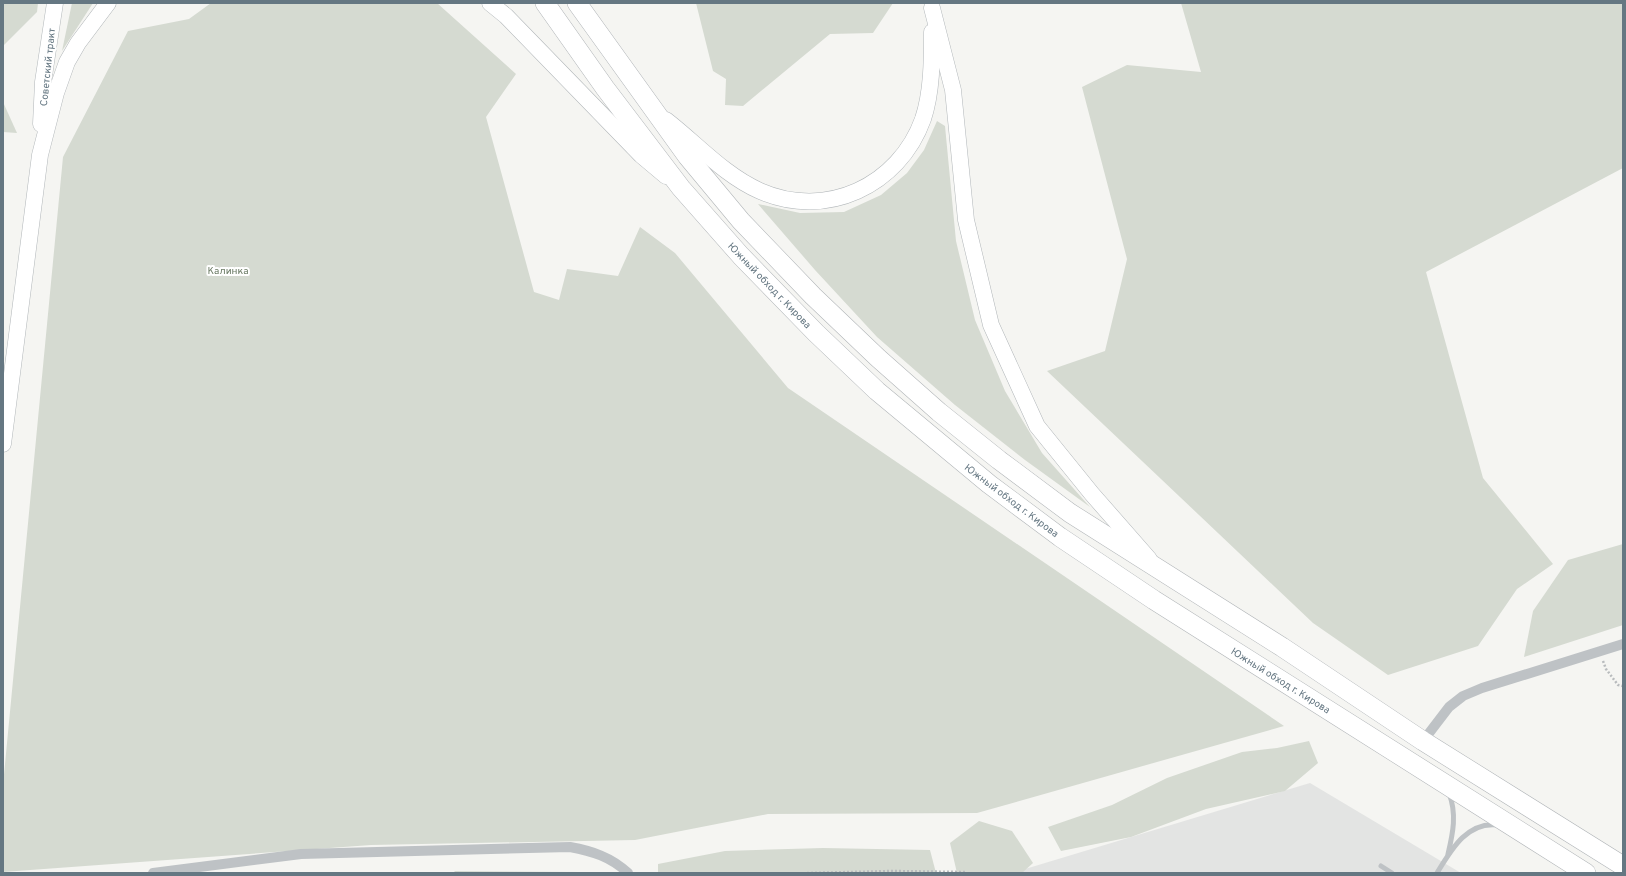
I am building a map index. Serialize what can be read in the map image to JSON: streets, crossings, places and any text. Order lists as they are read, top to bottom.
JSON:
{
  "streets": {
    "highway": ["Южный обход г. Кирова"],
    "main road": ["Советский тракт"]
  },
  "parks": ["Калинка"]
}
